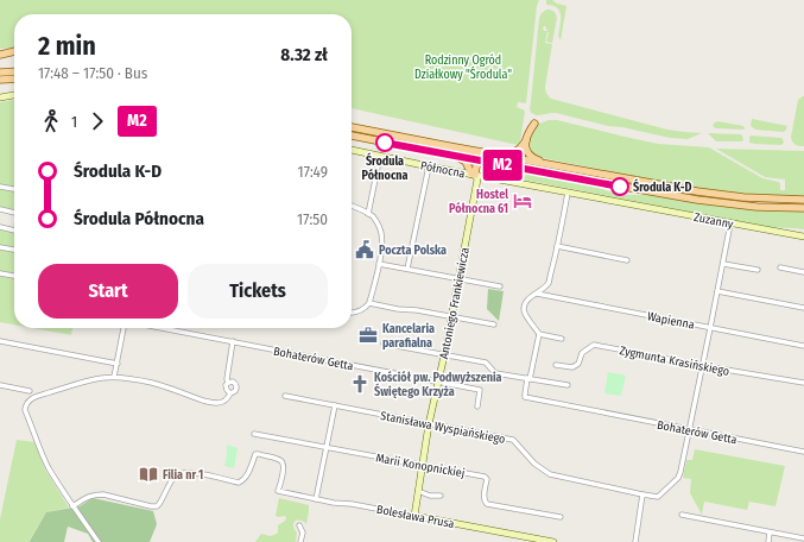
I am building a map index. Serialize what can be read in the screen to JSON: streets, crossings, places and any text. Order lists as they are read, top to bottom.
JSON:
{
  "streets": {
    "street": [
      "Północna",
      "Zuzanny",
      "Antoniego Frankiewicza",
      "Wapienna",
      "Bohaterów Getta",
      "Zygmunta Krasińskiego",
      "Stanisława Wyspiańskiego",
      "Marii Konopnickiej",
      "Bolesława Prusa"
    ]
  },
  "crossings": [
    ["Północna", "Zuzanny"],
    ["Północna", "Antoniego Frankiewicza"],
    ["Antoniego Frankiewicza", "Bohaterów Getta"],
    ["Antoniego Frankiewicza", "Stanisława Wyspiańskiego"],
    ["Antoniego Frankiewicza", "Marii Konopnickiej"],
    ["Antoniego Frankiewicza", "Bolesława Prusa"],
    ["Bohaterów Getta", "Stanisława Wyspiańskiego"]
  ],
  "parks": ["Rodzinny Ogród Działkowy \"Środula\""],
  "places": {
    "other": ["Środula Północna", "Środula K-D"],
    "hotel": ["Hostel Północna 61"],
    "public building": ["Poczta Polska"],
    "office": ["Kancelaria parafialna"],
    "church": ["Kościół pw. Podwyższenia Świętego Krzyża"],
    "library": ["Filia nr 1"]
  },
  "lines": ["bus line M2"],
  "page": {
    "on_map": "M2",
    "heading": ["2 min", "17:48 – 17:50 · Bus", "8.32 zł"],
    "legs": ["1", "M2"],
    "list": [
      {
        "name": "Środula K-D",
        "value": "17:49"
      },
      {
        "name": "Środula Północna",
        "value": "17:50"
      }
    ],
    "buttons": ["Start", "Tickets"]
  }
}
